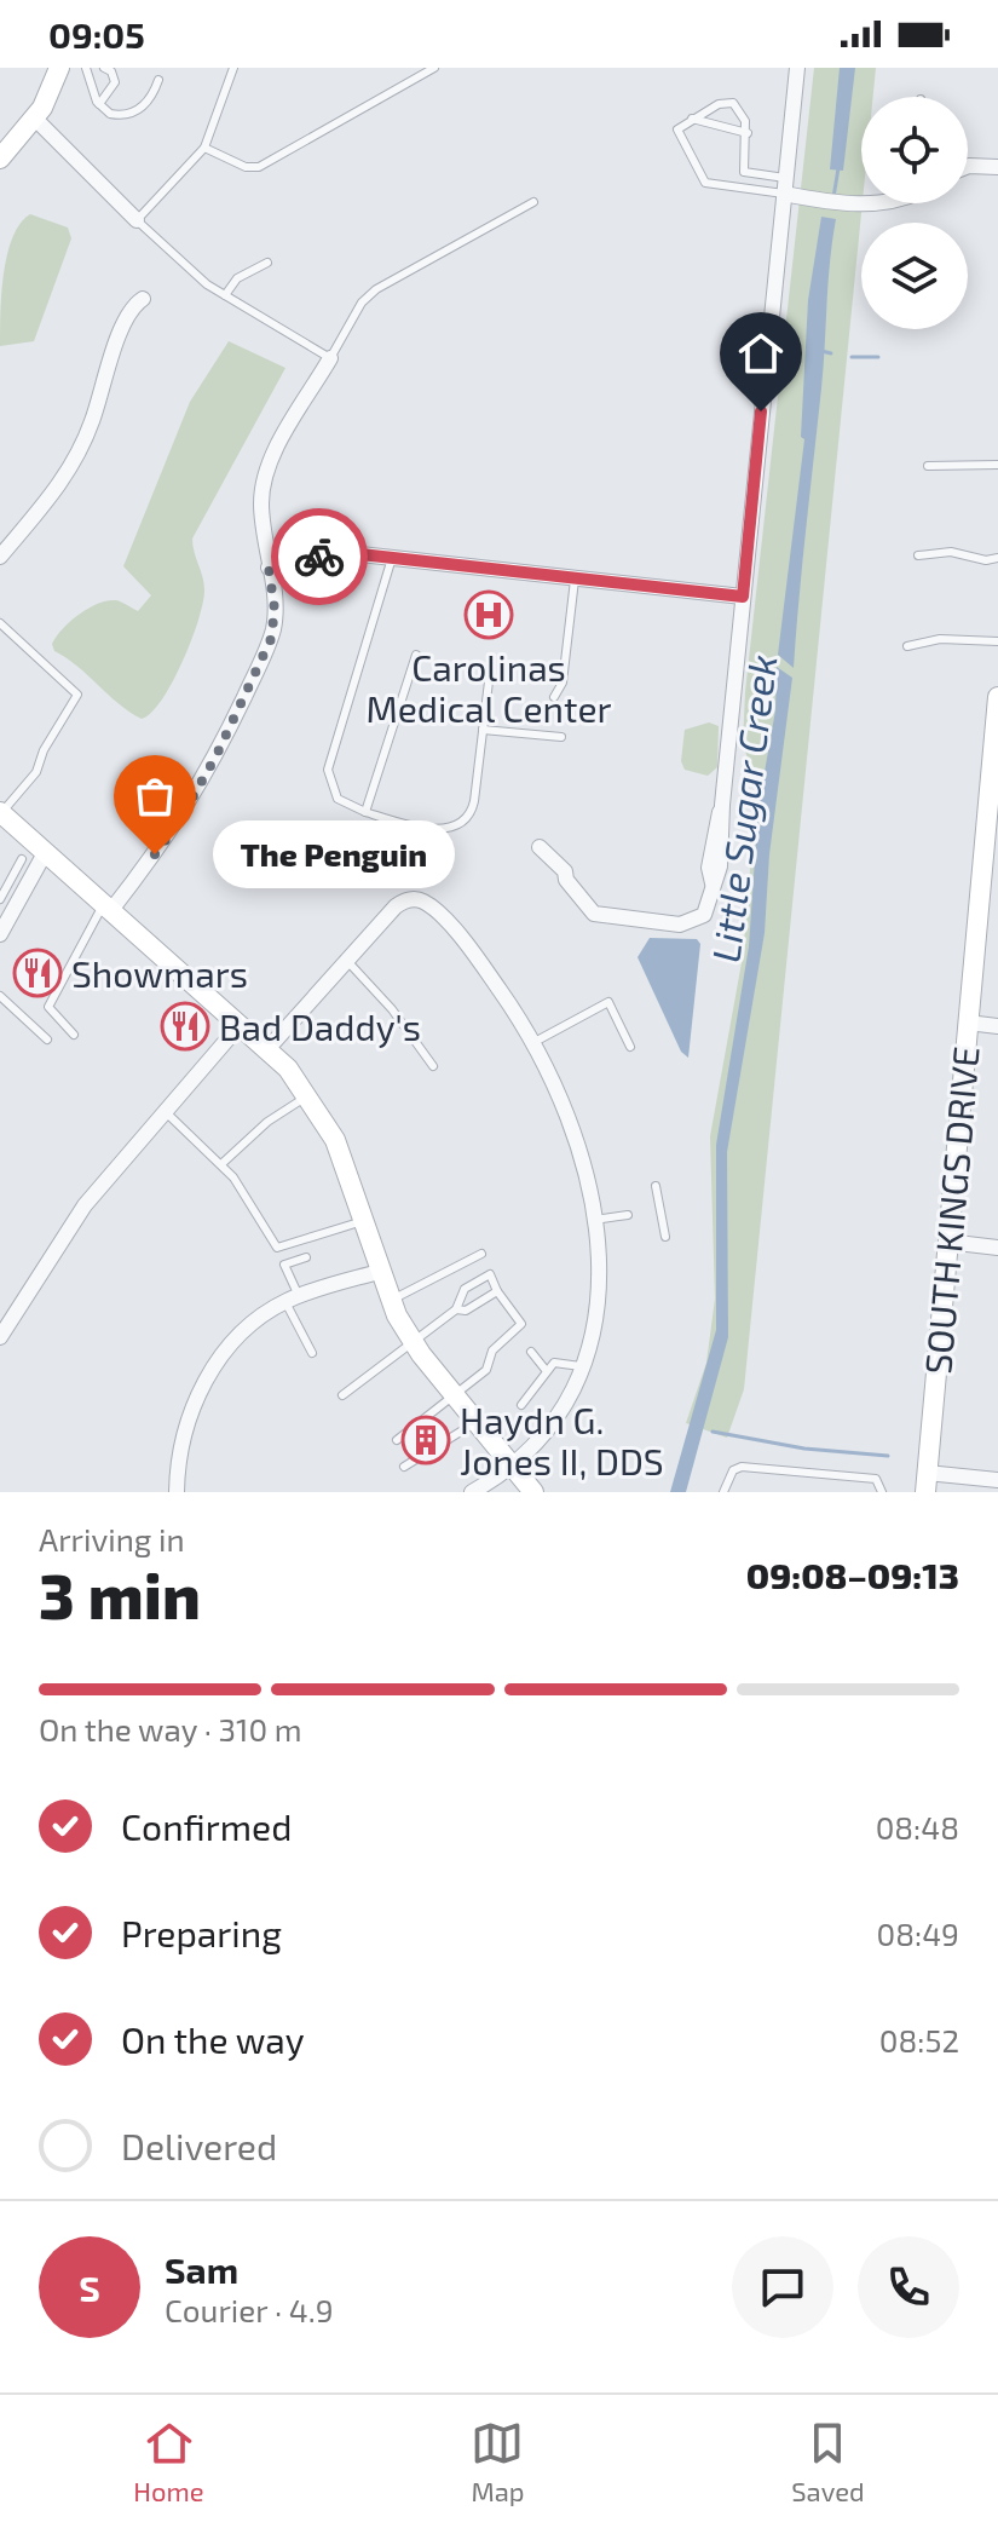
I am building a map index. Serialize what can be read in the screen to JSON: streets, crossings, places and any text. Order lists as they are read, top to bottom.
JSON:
{
  "streets": {
    "street": ["SOUTH KINGS DRIVE"]
  },
  "water": ["Little Sugar Creek"],
  "places": {
    "hospital": ["Carolinas Medical Center"],
    "other": ["The Penguin"],
    "restaurant": ["Showmars", "Bad Daddy's"],
    "building": ["Haydn G. Jones II, DDS"]
  },
  "page": {
    "status": "09:05",
    "bubble": "The Penguin",
    "heading": ["3 min", "Arriving in", "09:08–09:13"],
    "panel": ["Sam", "Courier · 4.9"],
    "bar": "On the way · 310 m",
    "list": [
      ["Confirmed", "08:48"],
      ["Preparing", "08:49"],
      ["On the way", "08:52"],
      "Delivered"
    ],
    "round": "S",
    "tabs": ["Home", "Map", "Saved"]
  }
}
